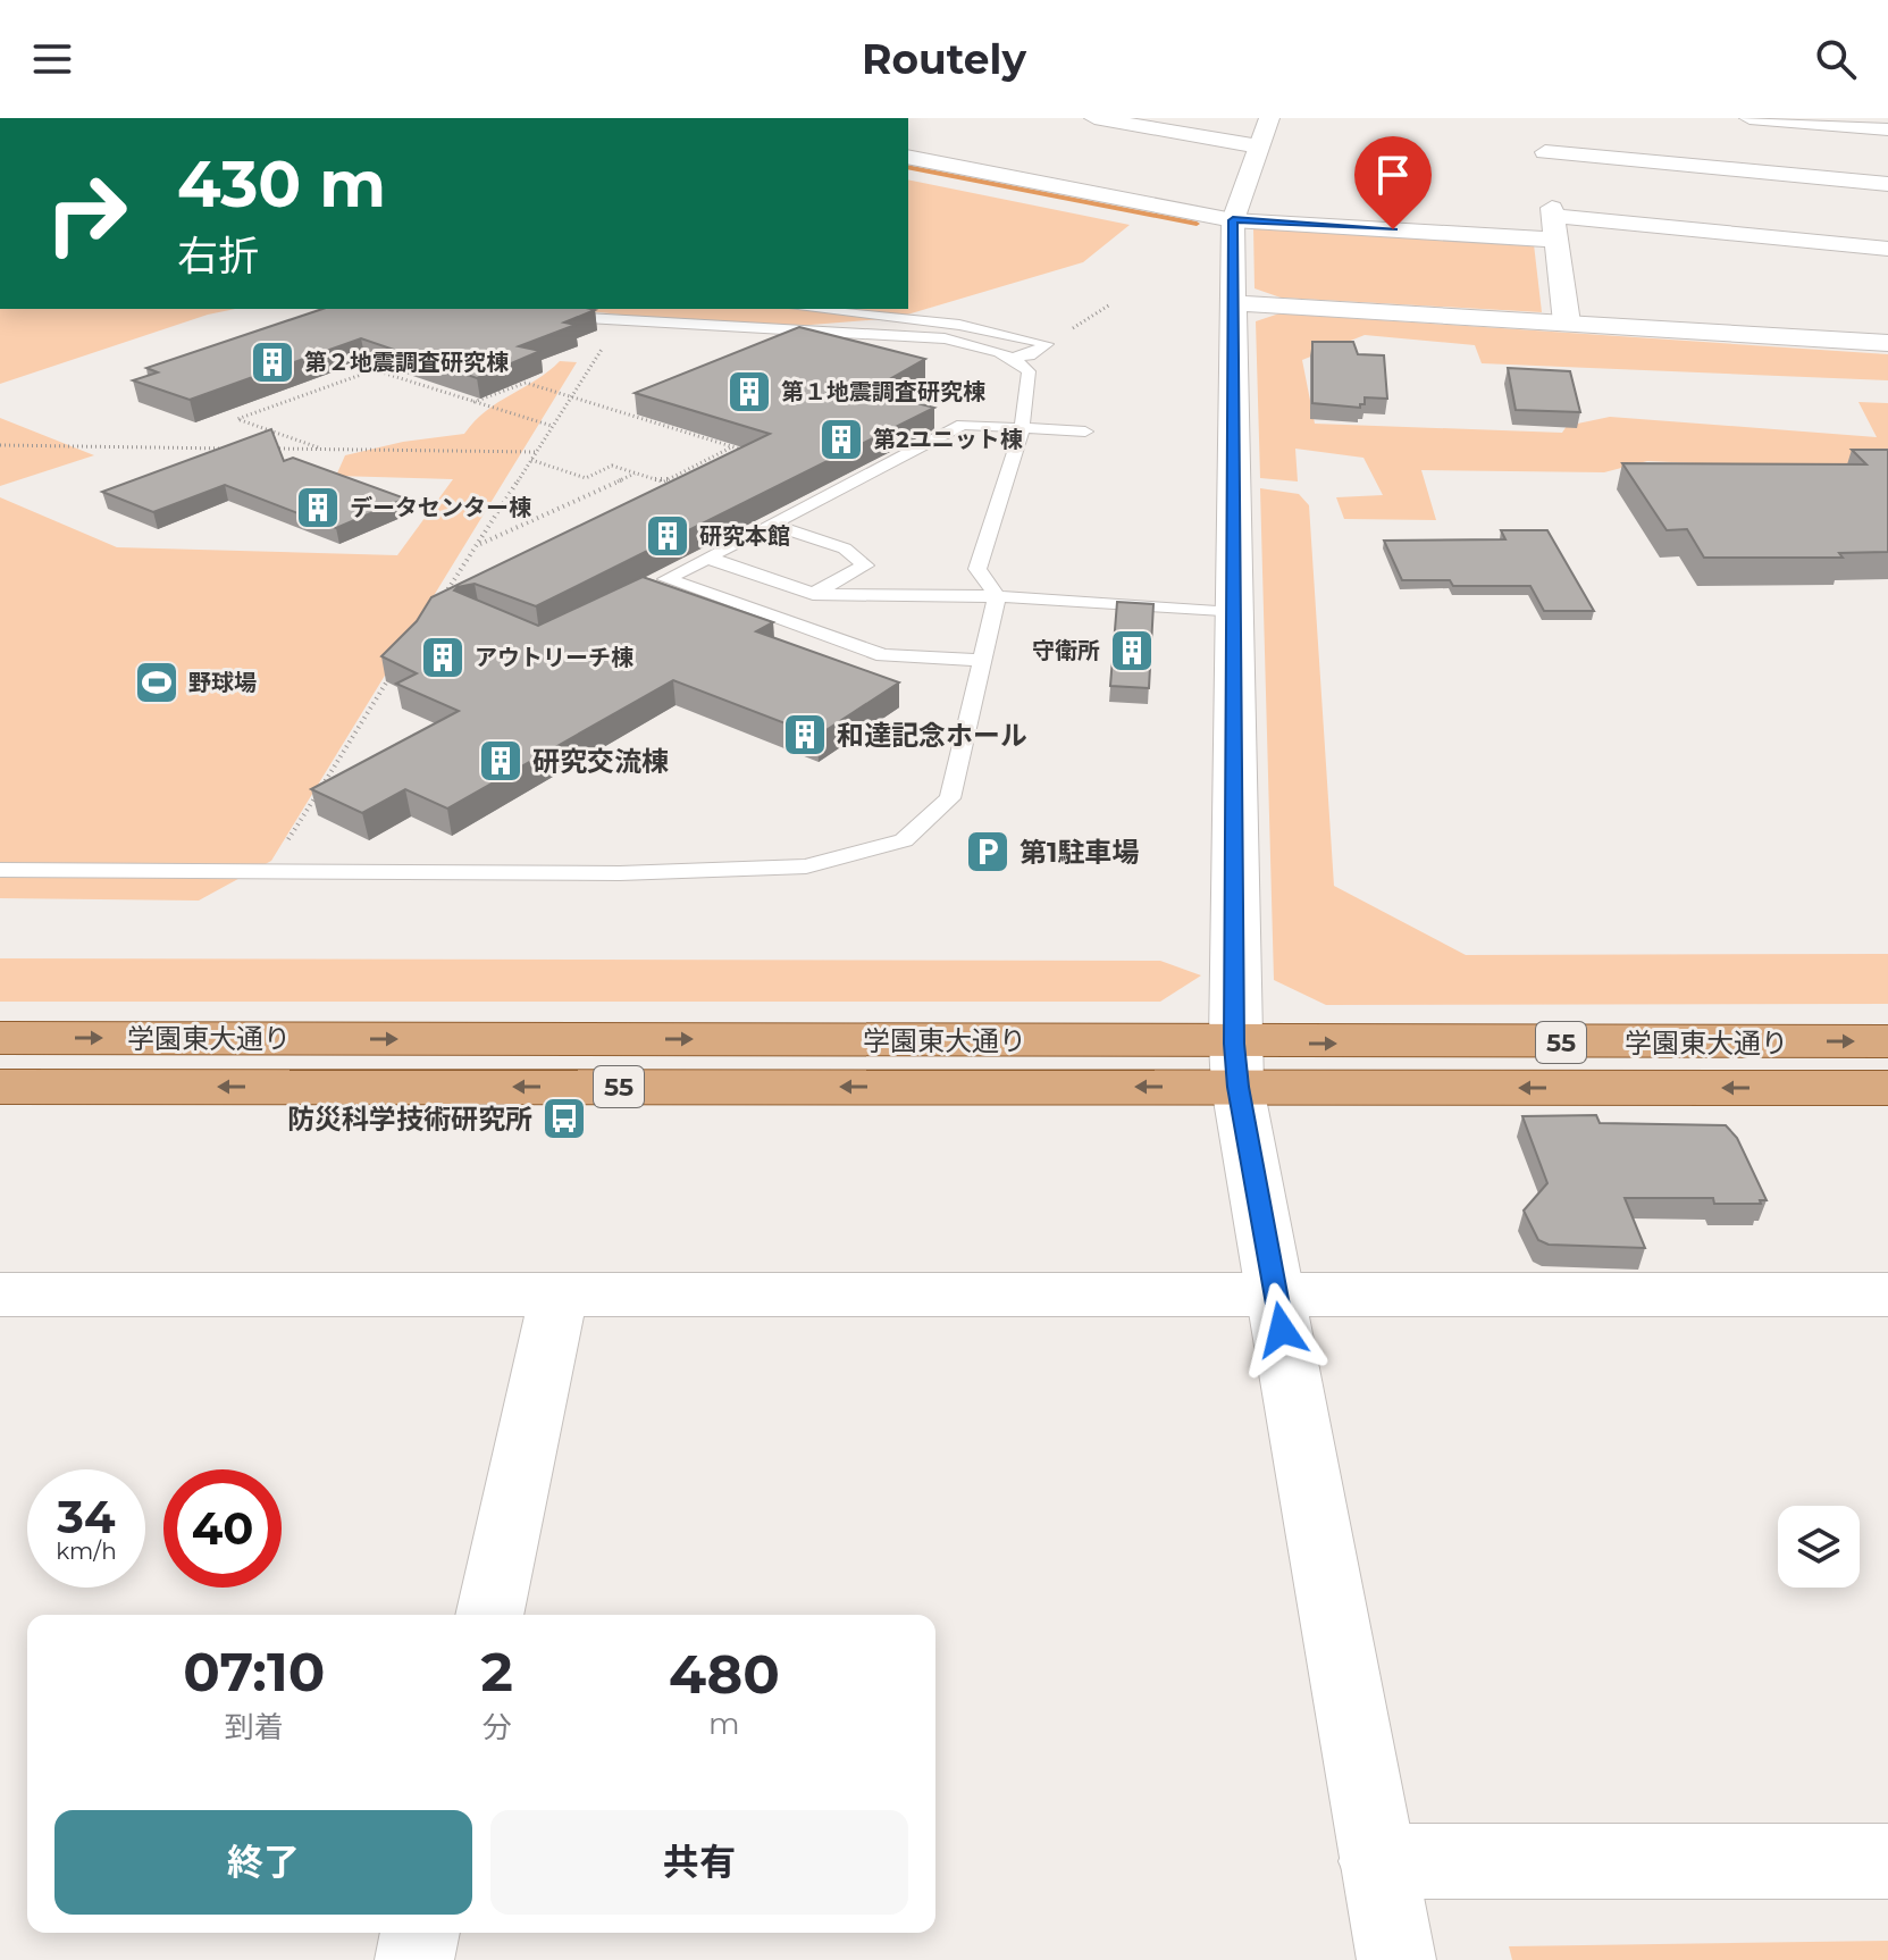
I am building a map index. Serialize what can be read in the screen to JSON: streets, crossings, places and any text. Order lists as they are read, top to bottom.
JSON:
{
  "streets": {
    "main road": ["学園東大通り", "55"]
  },
  "places": {
    "building": [
      "第２地震調査研究棟",
      "第１地震調査研究棟",
      "第2ユニット棟",
      "データセンター棟",
      "研究本館",
      "守衛所",
      "アウトリーチ棟",
      "和達記念ホール",
      "研究交流棟"
    ],
    "sports": ["野球場"],
    "parking": ["第1駐車場"],
    "bus stop": ["防災科学技術研究所"]
  },
  "page": {
    "header": "Routely",
    "turn": ["430 m", "右折"],
    "speed": "34 km/h",
    "limit": "40",
    "eta": [
      "07:10",
      "到着",
      "2",
      "分",
      "480",
      "m"
    ],
    "buttons": ["終了", "共有"]
  }
}
